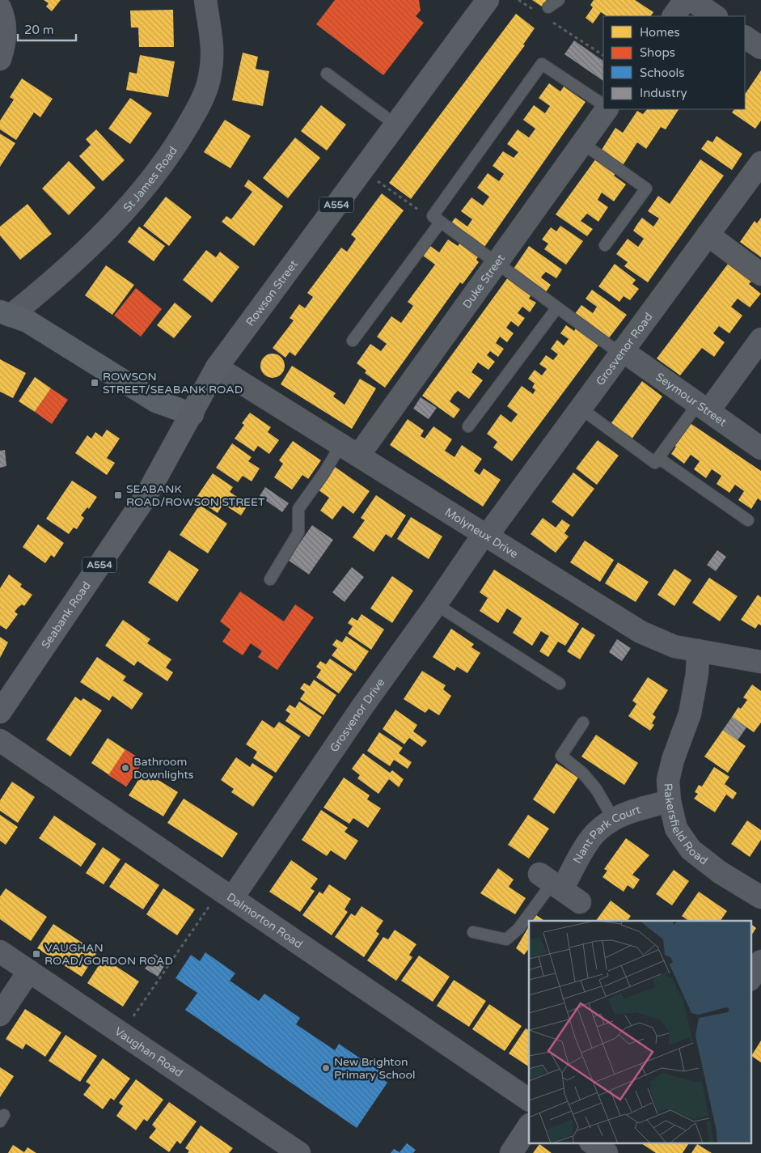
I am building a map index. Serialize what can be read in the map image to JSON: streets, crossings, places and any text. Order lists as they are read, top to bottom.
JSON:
{
  "streets": {
    "main road": ["A554", "Rowson Street", "Seabank Road"],
    "street": [
      "St James Road",
      "Duke Street",
      "Grosvenor Road",
      "Seymour Street",
      "Molyneux Drive",
      "Grosvenor Drive",
      "Rakersfield Road",
      "Nant Park Court",
      "Dalmorton Road",
      "Vaughan Road"
    ]
  },
  "crossings": [
    ["Duke Street", "Molyneux Drive"],
    ["Rowson Street", "Molyneux Drive"],
    ["Rowson Street", "Seabank Road"],
    ["Grosvenor Road", "Seymour Street"],
    ["Grosvenor Road", "Molyneux Drive"],
    ["Grosvenor Road", "Grosvenor Drive"],
    ["Molyneux Drive", "Grosvenor Drive"],
    ["Molyneux Drive", "Rakersfield Road"],
    ["Grosvenor Drive", "Dalmorton Road"],
    ["Rakersfield Road", "Nant Park Court"]
  ],
  "places": {
    "transit": ["ROWSON STREET/SEABANK ROAD", "SEABANK ROAD/ROWSON STREET", "VAUGHAN ROAD/GORDON ROAD"],
    "other": ["Bathroom Downlights", "New Brighton Primary School"]
  },
  "legend": [
    "Homes",
    "Shops",
    "Schools",
    "Industry"
  ],
  "scale_bar": "20 m"
}
